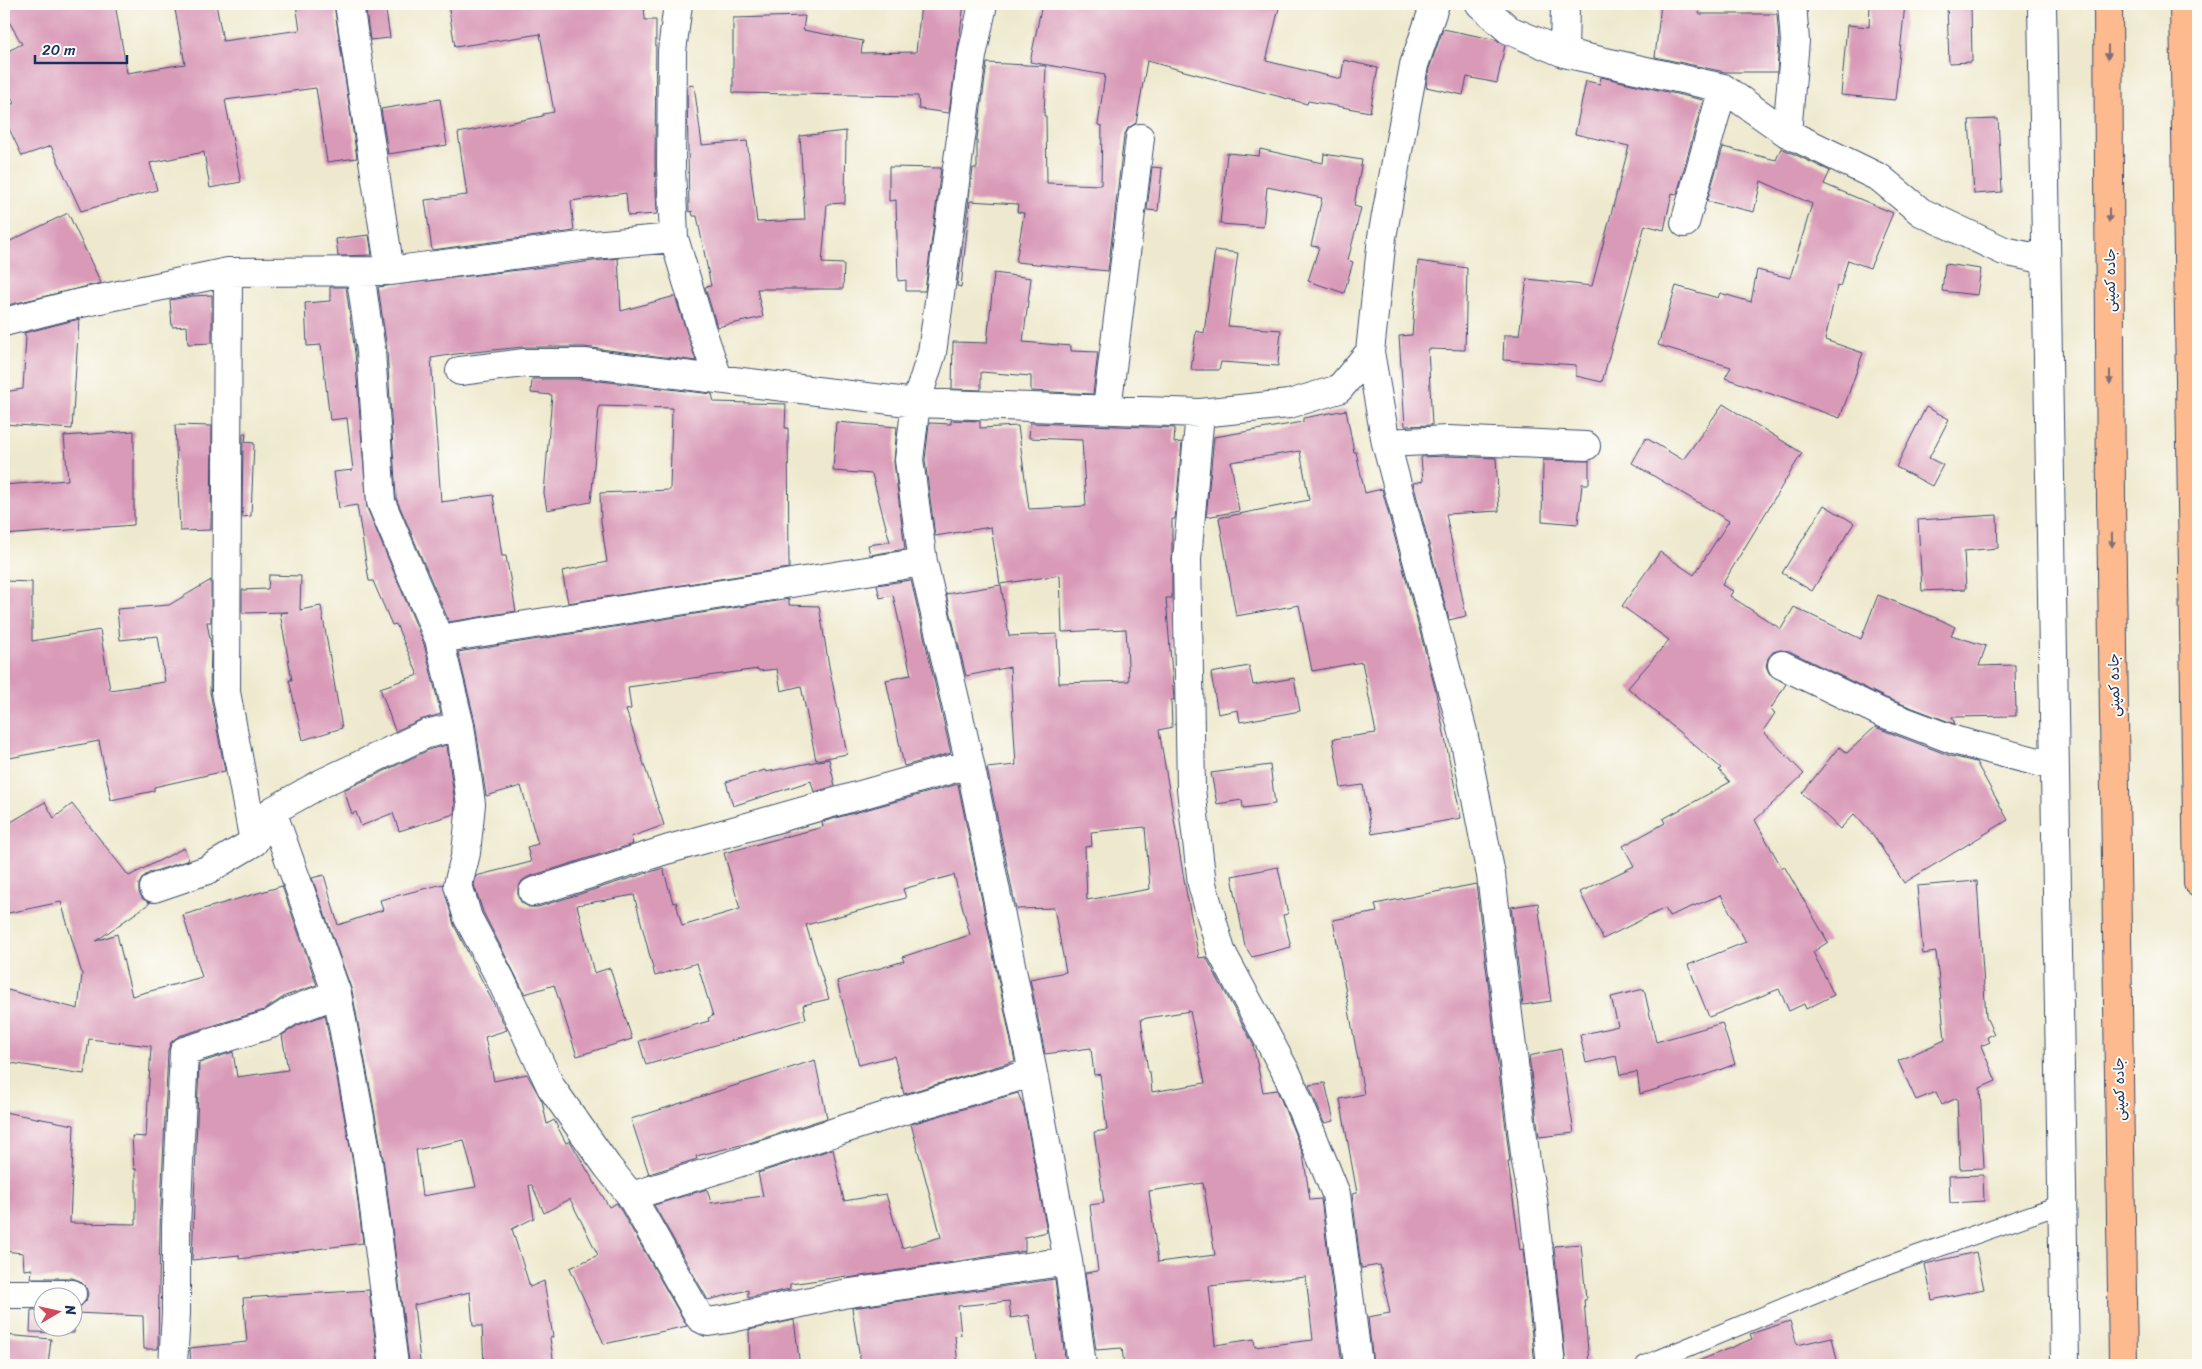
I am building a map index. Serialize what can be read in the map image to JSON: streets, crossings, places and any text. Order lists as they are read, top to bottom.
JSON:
{
  "streets": {
    "highway": ["جاده کمپنی"]
  },
  "scale_bar": "20 m",
  "north": "right"
}
